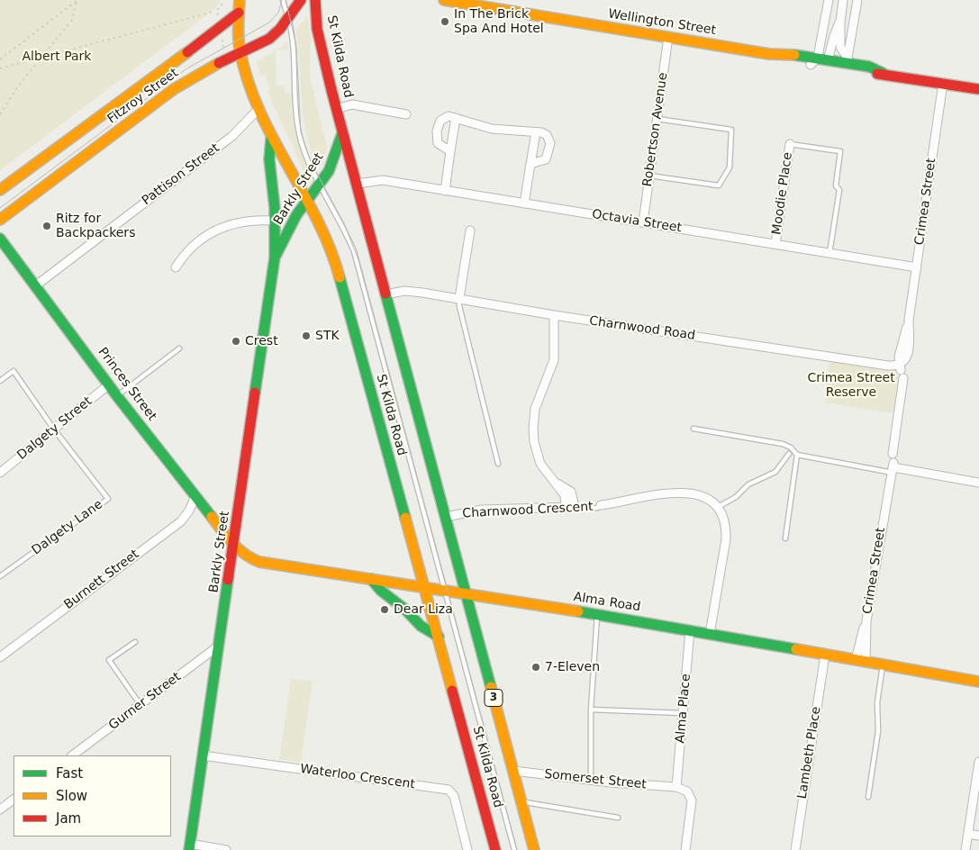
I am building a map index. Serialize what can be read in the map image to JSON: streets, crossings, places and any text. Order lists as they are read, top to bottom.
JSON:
{
  "streets": {
    "main road": [
      "Wellington Street",
      "St Kilda Road",
      "Fitzroy Street",
      "Barkly Street",
      "Princes Street",
      "Alma Road",
      "3"
    ],
    "street": [
      "Robertson Avenue",
      "Pattison Street",
      "Moodie Place",
      "Crimea Street",
      "Octavia Street",
      "Charnwood Road",
      "Dalgety Street",
      "Charnwood Crescent",
      "Burnett Street",
      "Gurner Street",
      "Alma Place",
      "Lambeth Place",
      "Waterloo Crescent",
      "Somerset Street"
    ],
    "lane": ["Dalgety Lane"]
  },
  "crossings": [
    ["Wellington Street", "Robertson Avenue"],
    ["Wellington Street", "Crimea Street"],
    ["St Kilda Road", "Fitzroy Street"],
    ["St Kilda Road", "Pattison Street"],
    ["St Kilda Road", "Barkly Street"],
    ["St Kilda Road", "Octavia Street"],
    ["St Kilda Road", "Charnwood Road"],
    ["St Kilda Road", "Charnwood Crescent"],
    ["St Kilda Road", "Alma Road"],
    ["St Kilda Road", "Somerset Street"],
    ["Robertson Avenue", "Octavia Street"],
    ["Pattison Street", "Princes Street"],
    ["Barkly Street", "Princes Street"],
    ["Barkly Street", "Alma Road"],
    ["Barkly Street", "Gurner Street"],
    ["Barkly Street", "Waterloo Crescent"],
    ["Moodie Place", "Octavia Street"],
    ["Crimea Street", "Octavia Street"],
    ["Crimea Street", "Charnwood Road"],
    ["Crimea Street", "Alma Road"],
    ["Princes Street", "Dalgety Street"],
    ["Princes Street", "Burnett Street"],
    ["Princes Street", "Alma Road"],
    ["Dalgety Street", "Dalgety Lane"],
    ["Alma Road", "Alma Place"],
    ["Alma Road", "Lambeth Place"],
    ["Alma Place", "Somerset Street"]
  ],
  "parks": ["Albert Park", "Crimea Street Reserve"],
  "places": [
    "In The Brick Spa And Hotel",
    "Ritz for Backpackers",
    "STK",
    "Crest",
    "Dear Liza",
    "7-Eleven"
  ],
  "legend": ["Fast", "Slow", "Jam"]
}
